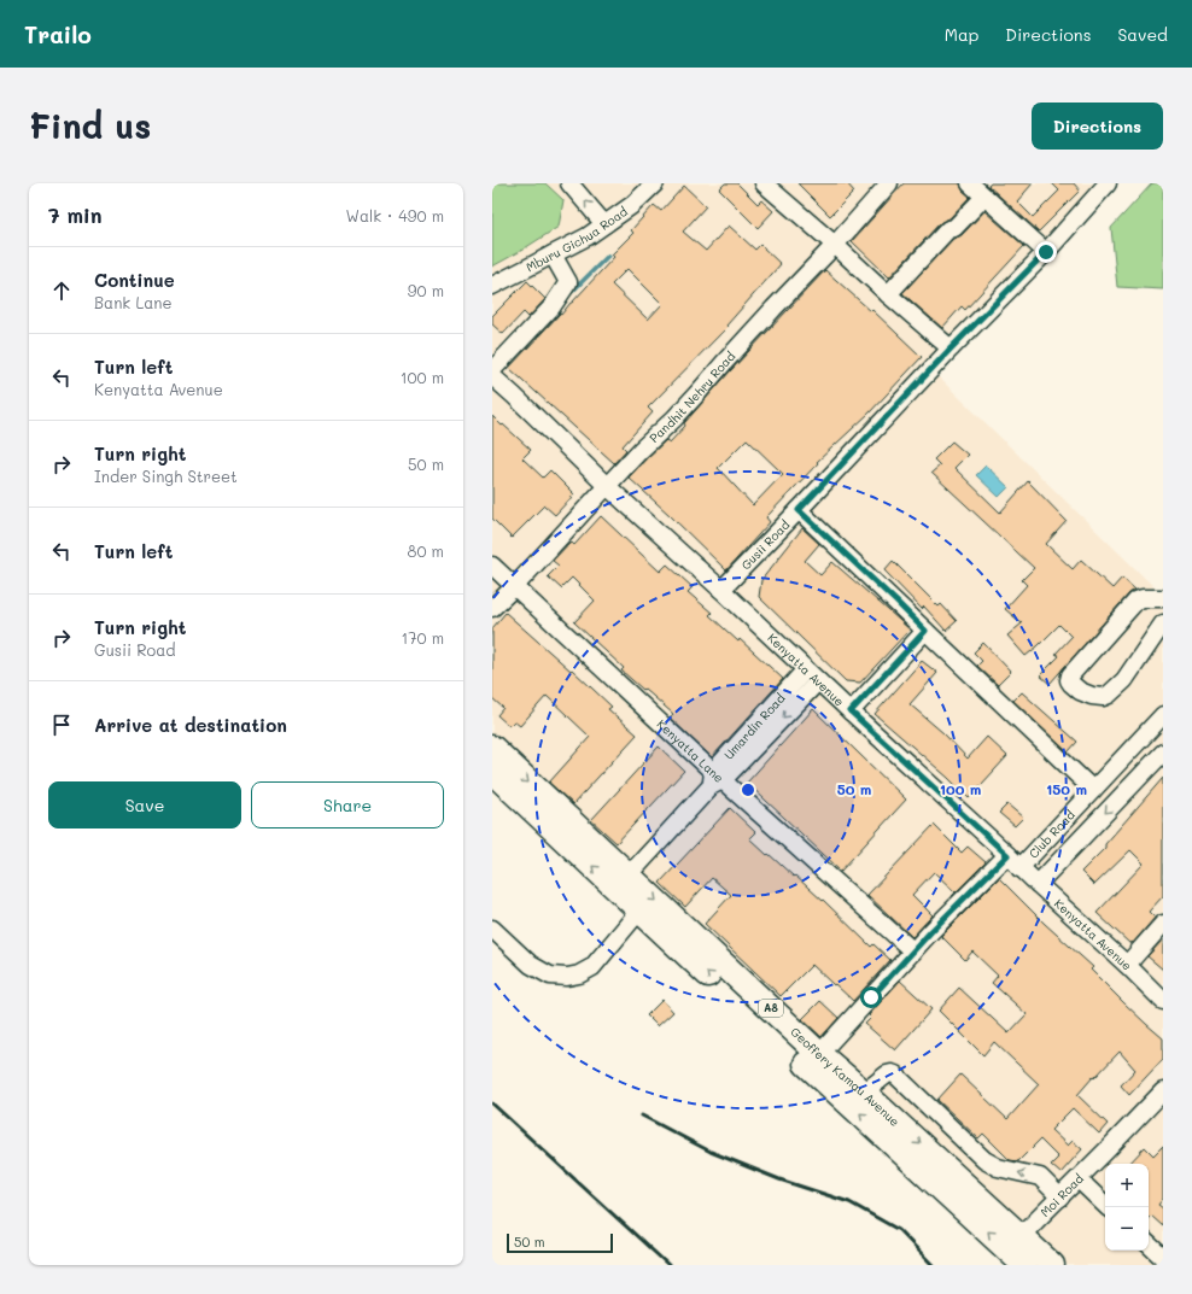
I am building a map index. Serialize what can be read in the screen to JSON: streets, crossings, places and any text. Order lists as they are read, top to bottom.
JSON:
{
  "streets": {
    "highway": ["A8", "Geoffery Kamau Avenue"],
    "street": [
      "Mburu Gichua Road",
      "Pandhit Nehru Road",
      "Gusii Road",
      "Kenyatta Avenue",
      "Umardin Road",
      "Kenyatta Lane",
      "Club Road",
      "Moi Road"
    ]
  },
  "crossings": [
    ["Pandhit Nehru Road", "Kenyatta Avenue"],
    ["Pandhit Nehru Road", "Kenyatta Lane"],
    ["Gusii Road", "Kenyatta Avenue"],
    ["Kenyatta Avenue", "Umardin Road"],
    ["Kenyatta Avenue", "Club Road"],
    ["Umardin Road", "Kenyatta Lane"],
    ["Umardin Road", "Geoffery Kamau Avenue"],
    ["Geoffery Kamau Avenue", "Moi Road"]
  ],
  "scale_bar": "50 m",
  "page": {
    "header": "Trailo",
    "nav": ["Map", "Directions", "Saved"],
    "buttons": [
      "Directions",
      ["Save", "Share"]
    ],
    "title": "Find us",
    "heading": ["7 min", "Walk · 490 m"],
    "list": [
      ["Continue", "Bank Lane", "90 m"],
      ["Turn left", "Kenyatta Avenue", "100 m"],
      ["Turn right", "Inder Singh Street", "50 m"],
      ["Turn left", "80 m"],
      ["Turn right", "Gusii Road", "170 m"],
      "Arrive at destination"
    ],
    "map_buttons": ["+", "−"],
    "scale": "50 m"
  },
  "rings": ["50 m", "100 m", "150 m"]
}
